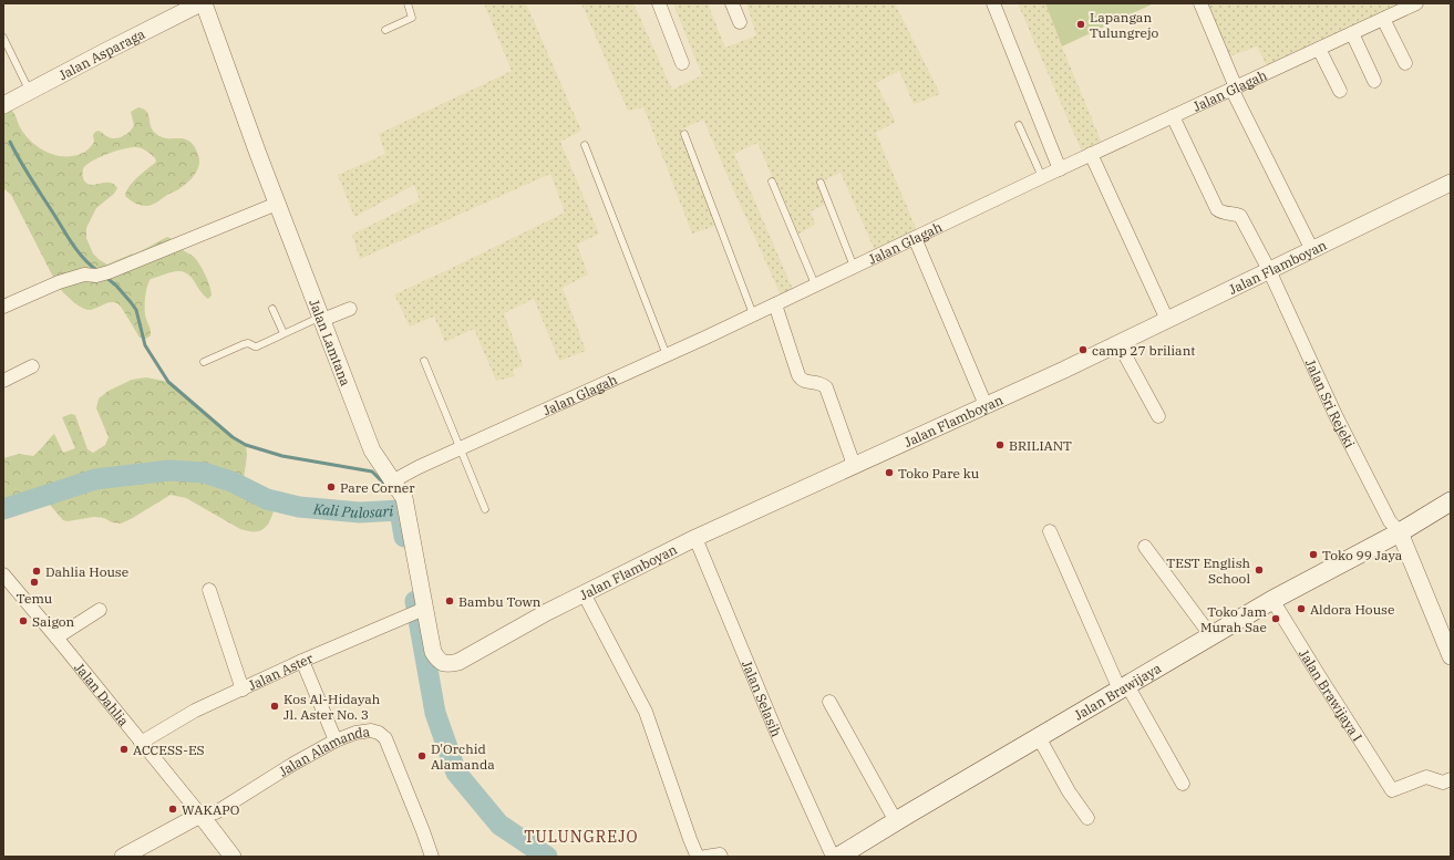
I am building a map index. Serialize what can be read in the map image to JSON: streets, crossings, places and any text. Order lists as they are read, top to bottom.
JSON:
{
  "streets": {
    "main road": ["Jalan Brawijaya"],
    "street": [
      "Jalan Asparaga",
      "Jalan Glagah",
      "Jalan Flamboyan",
      "Jalan Lamtana",
      "Jalan Sri Rejeki",
      "Jalan Aster",
      "Jalan Dahlia",
      "Jalan Brawijaya I",
      "Jalan Selasih",
      "Jalan Alamanda"
    ]
  },
  "crossings": [
    ["Jalan Glagah", "Jalan Lamtana"],
    ["Jalan Glagah", "Jalan Sri Rejeki"],
    ["Jalan Flamboyan", "Jalan Lamtana"],
    ["Jalan Flamboyan", "Jalan Sri Rejeki"],
    ["Jalan Flamboyan", "Jalan Selasih"],
    ["Jalan Lamtana", "Jalan Aster"],
    ["Jalan Sri Rejeki", "Jalan Brawijaya"],
    ["Jalan Aster", "Jalan Dahlia"],
    ["Jalan Aster", "Jalan Alamanda"],
    ["Jalan Brawijaya", "Jalan Brawijaya I"],
    ["Jalan Dahlia", "Jalan Alamanda"]
  ],
  "districts": ["TULUNGREJO"],
  "water": ["Kali Pulosari"],
  "places": [
    "Lapangan Tulungrejo",
    "camp 27 briliant",
    "BRILIANT",
    "Toko Pare ku",
    "Pare Corner",
    "Toko 99 Jaya",
    "TEST English School",
    "Dahlia House",
    "Temu",
    "Bambu Town",
    "Aldora House",
    "Toko Jam Murah Sae",
    "Saigon",
    "Kos Al-Hidayah Jl. Aster No. 3",
    "ACCESS-ES",
    "D'Orchid Alamanda",
    "WAKAPO"
  ]
}
